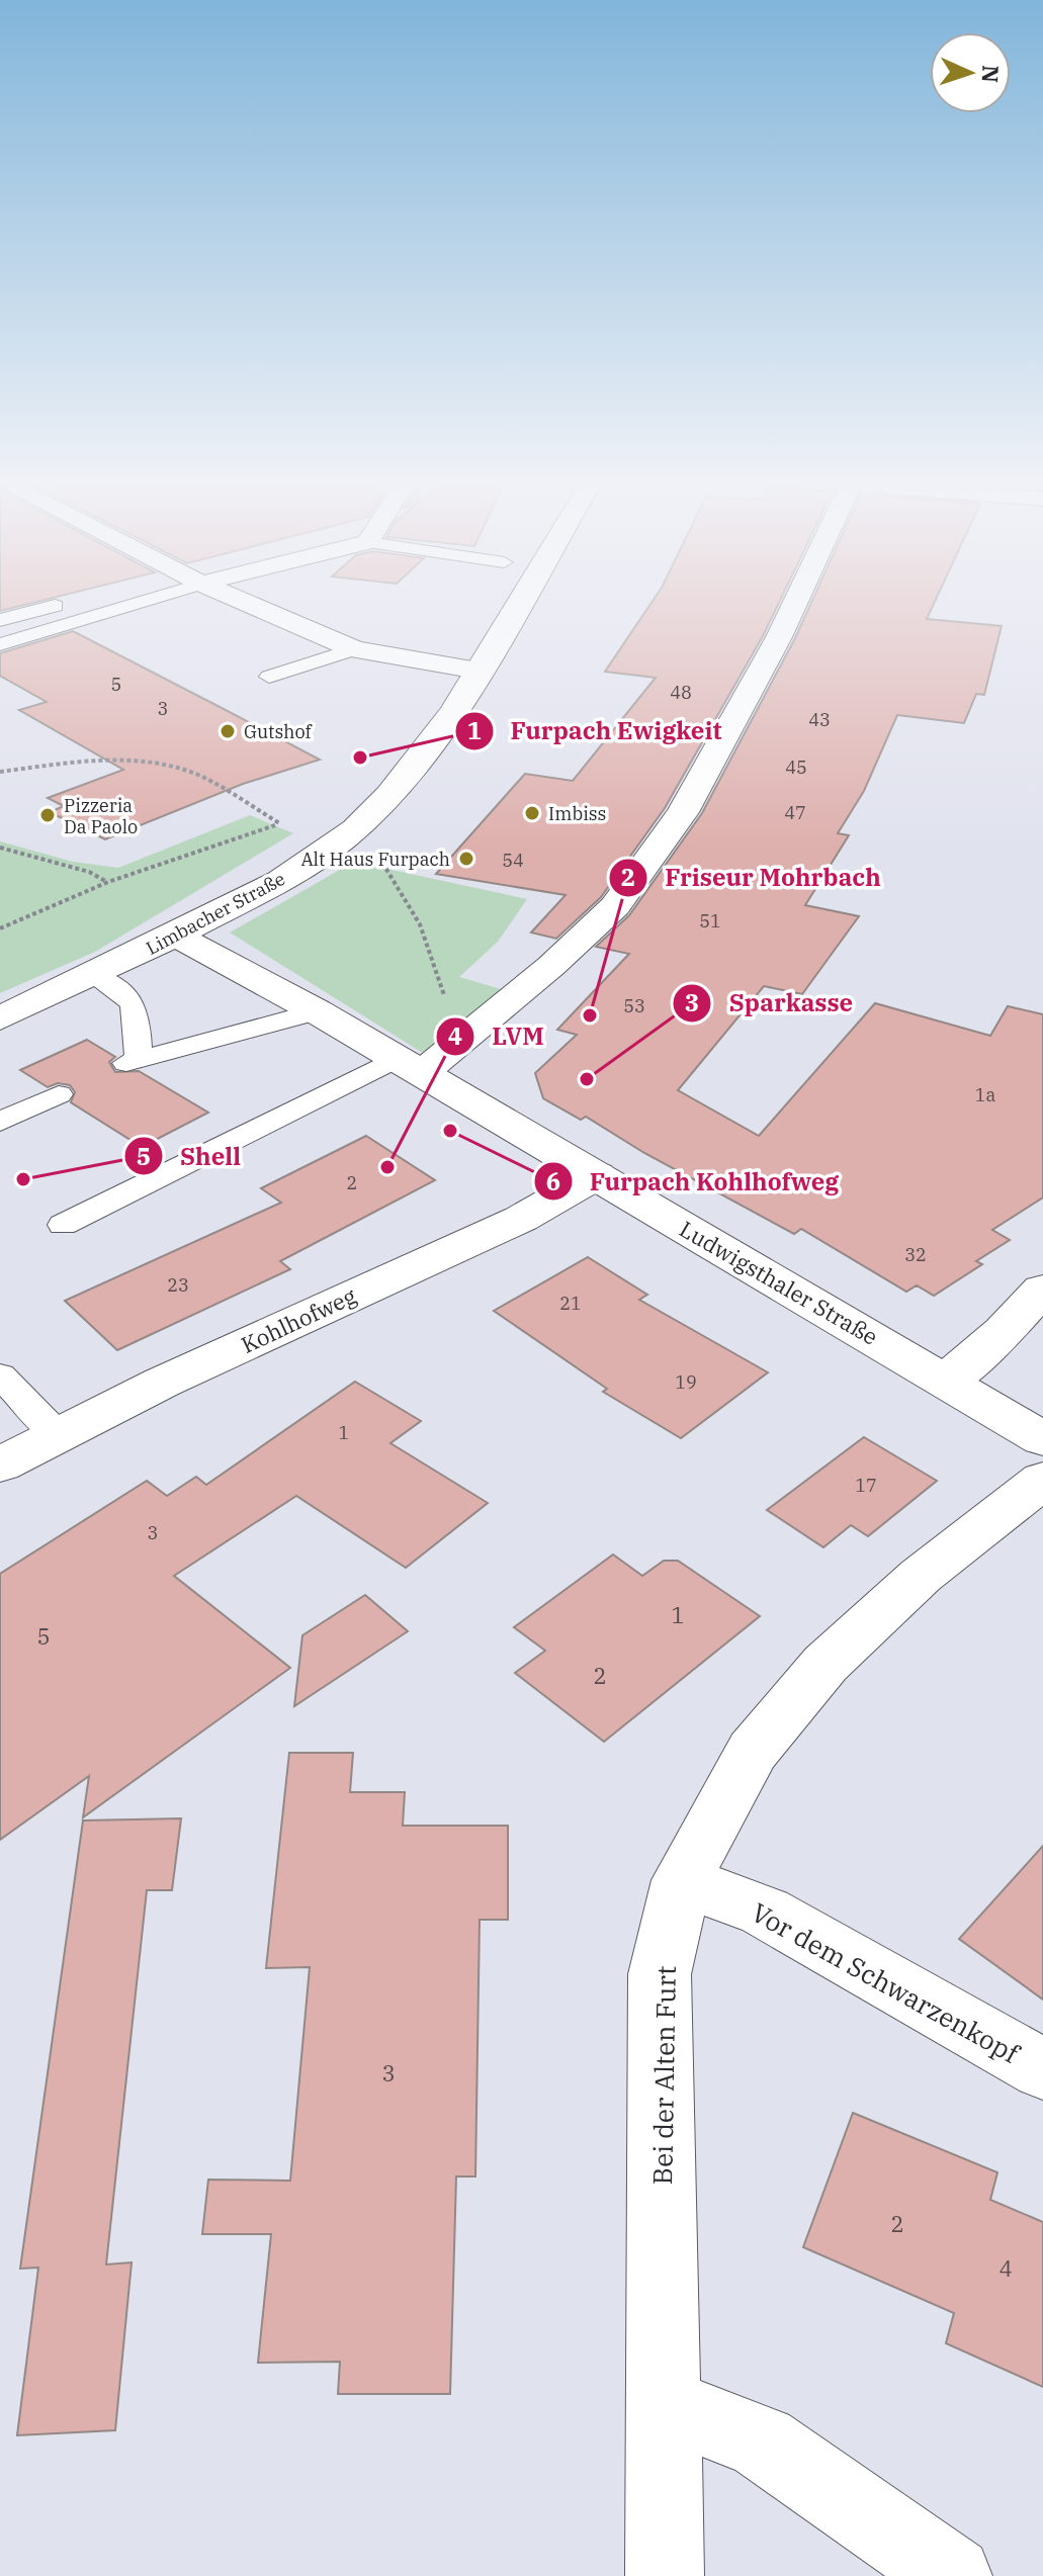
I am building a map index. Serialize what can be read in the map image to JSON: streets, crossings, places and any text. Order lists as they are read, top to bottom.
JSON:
{
  "streets": {
    "street": [
      "Limbacher Straße",
      "Ludwigsthaler Straße",
      "Kohlhofweg",
      "Vor dem Schwarzenkopf",
      "Bei der Alten Furt"
    ]
  },
  "crossings": [
    ["Limbacher Straße", "Ludwigsthaler Straße"],
    ["Ludwigsthaler Straße", "Kohlhofweg"],
    ["Vor dem Schwarzenkopf", "Bei der Alten Furt"]
  ],
  "places": [
    "Gutshof",
    "Furpach Ewigkeit",
    "Imbiss",
    "Pizzeria Da Paolo",
    "Alt Haus Furpach",
    "Friseur Mohrbach",
    "Sparkasse",
    "Furpach Kohlhofweg",
    "LVM",
    "Shell"
  ],
  "house_numbers": [
    "5",
    "48",
    "3",
    "43",
    "45",
    "47",
    "54",
    "51",
    "53",
    "1a",
    "2",
    "32",
    "23",
    "21",
    "19",
    "1",
    "17",
    "3",
    "1",
    "5",
    "2",
    "3",
    "2",
    "4"
  ],
  "north": "right"
}
